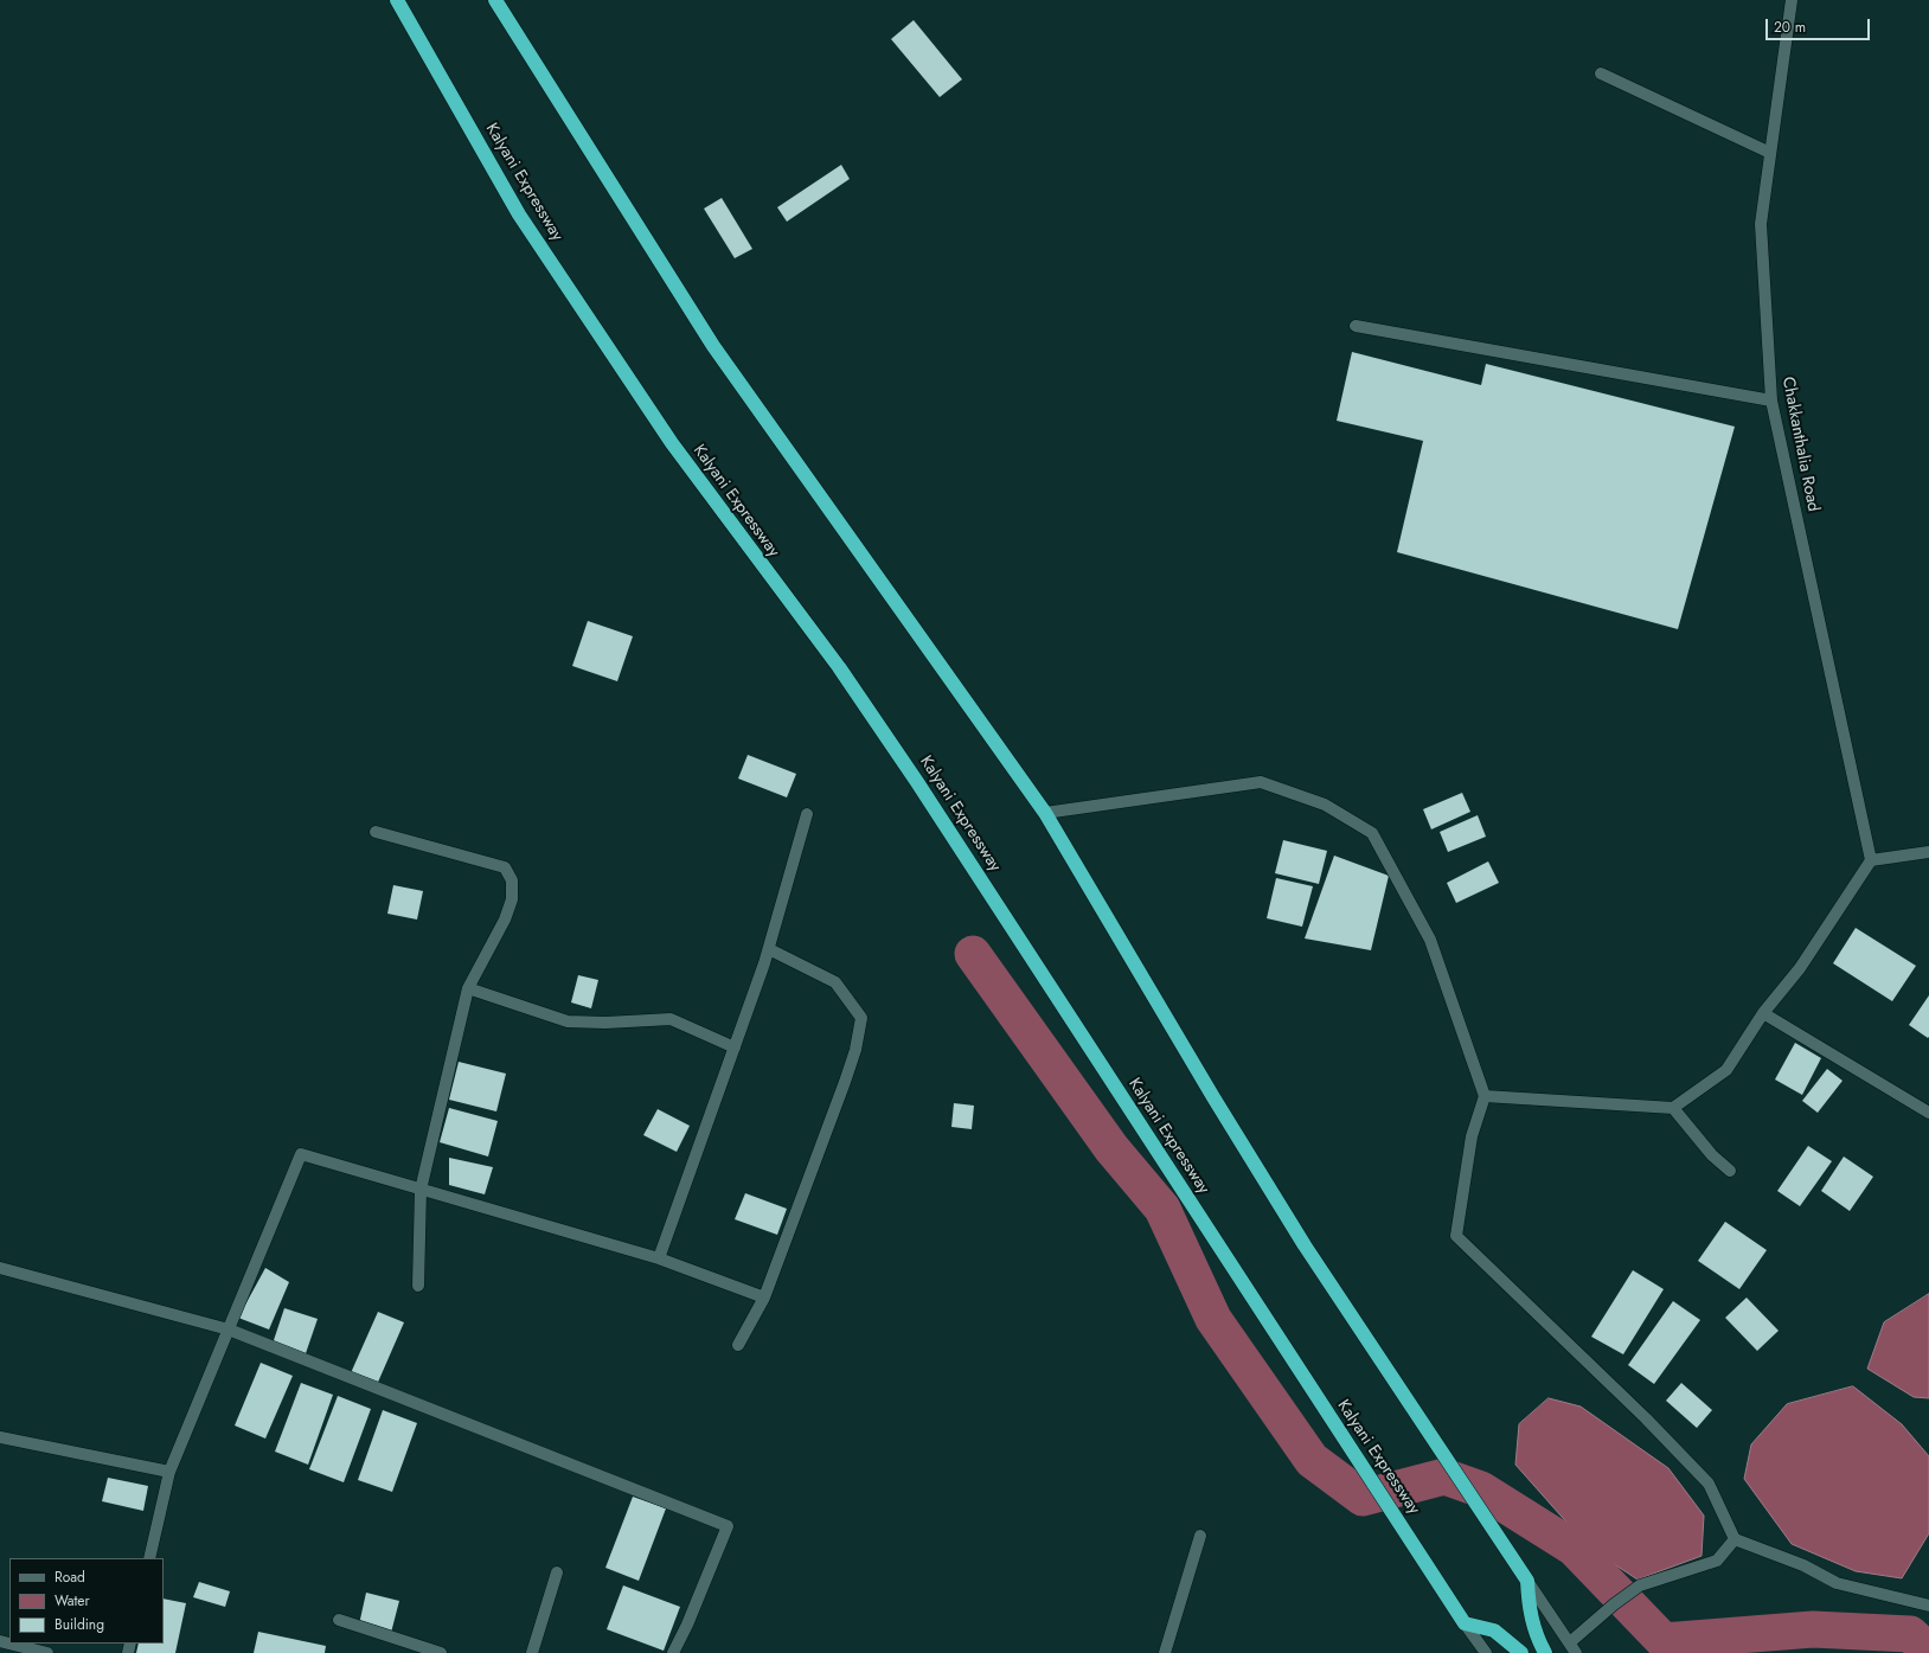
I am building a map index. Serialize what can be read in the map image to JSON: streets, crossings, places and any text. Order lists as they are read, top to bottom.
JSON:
{
  "streets": {
    "highway": ["Kalyani Expressway"],
    "street": ["Chakkanthalia Road"]
  },
  "legend": ["Road", "Water", "Building"],
  "scale_bar": "20 m"
}
